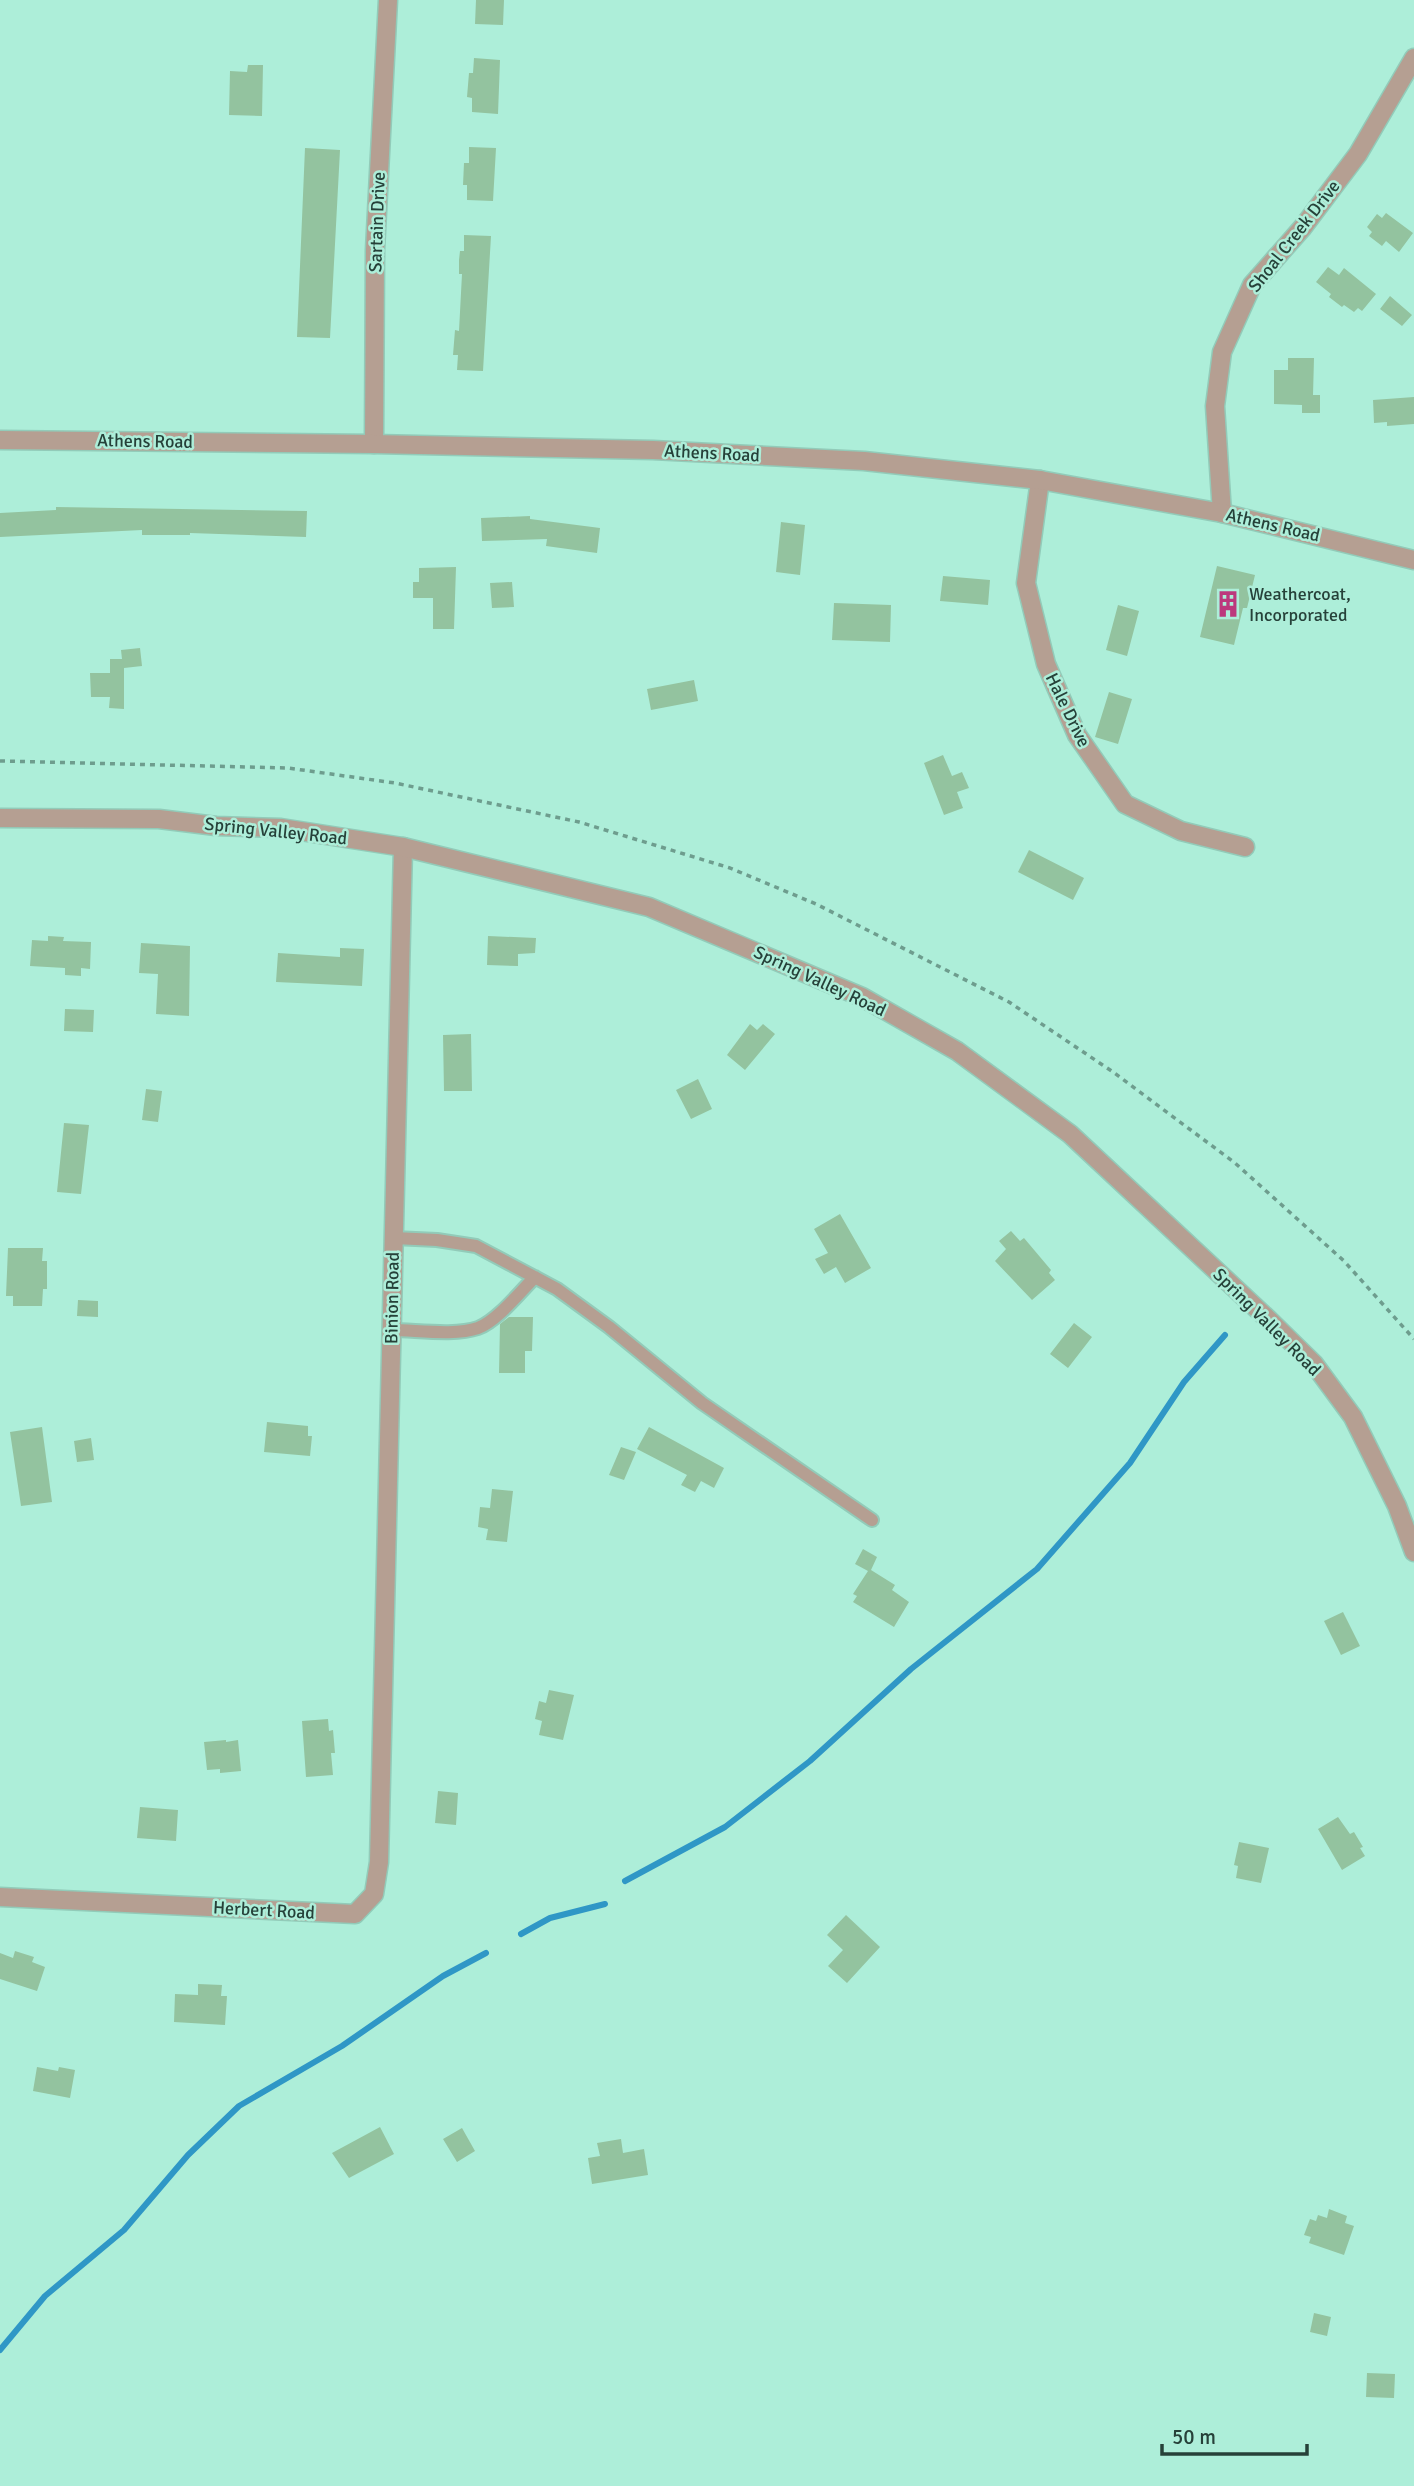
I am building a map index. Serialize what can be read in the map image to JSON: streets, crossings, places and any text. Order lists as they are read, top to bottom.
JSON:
{
  "streets": {
    "street": [
      "Sartain Drive",
      "Shoal Creek Drive",
      "Athens Road",
      "Hale Drive",
      "Spring Valley Road",
      "Binion Road",
      "Herbert Road"
    ]
  },
  "crossings": [
    ["Sartain Drive", "Athens Road"],
    ["Shoal Creek Drive", "Athens Road"],
    ["Athens Road", "Hale Drive"],
    ["Spring Valley Road", "Binion Road"],
    ["Binion Road", "Herbert Road"]
  ],
  "places": {
    "building": ["Weathercoat, Incorporated"]
  },
  "scale_bar": "50 m"
}
